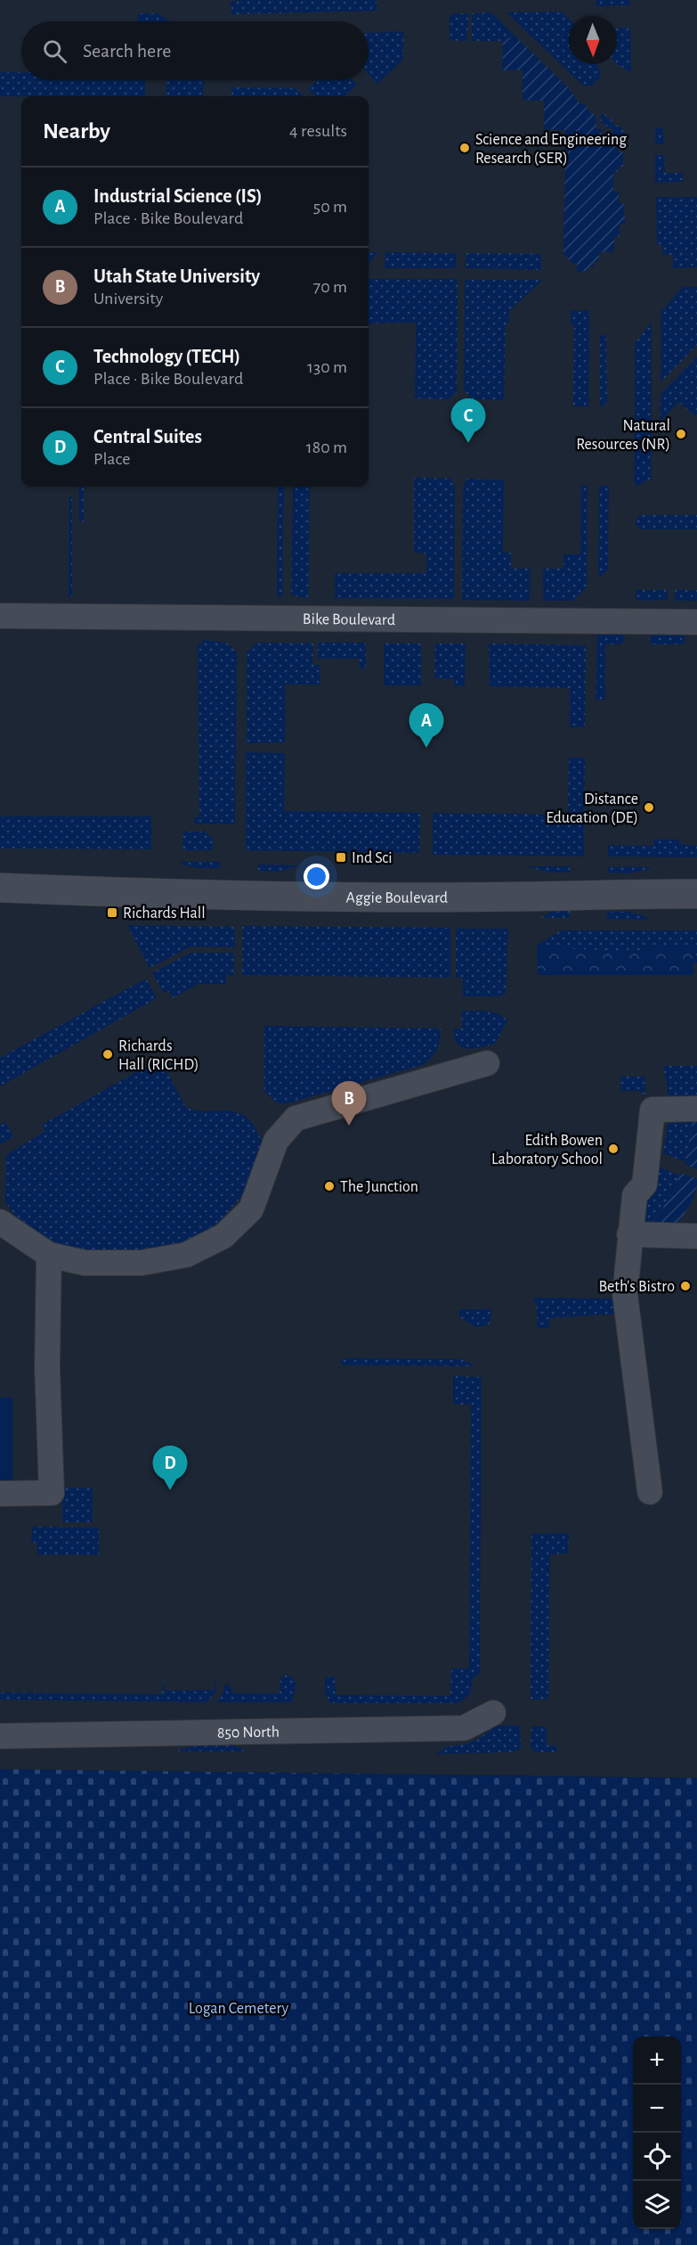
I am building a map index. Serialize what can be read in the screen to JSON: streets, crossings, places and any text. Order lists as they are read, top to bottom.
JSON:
{
  "streets": {
    "street": ["Bike Boulevard", "Aggie Boulevard", "850 North"]
  },
  "parks": ["Logan Cemetery"],
  "places": {
    "other": [
      "Science and Engineering Research (SER)",
      "Natural Resources (NR)",
      "Distance Education (DE)",
      "Richards Hall (RICHD)",
      "Edith Bowen Laboratory School",
      "The Junction",
      "Beth's Bistro"
    ],
    "transit": ["Ind Sci", "Richards Hall"]
  },
  "north": "bottom",
  "page": {
    "search": "Search here",
    "heading": ["Nearby", "4 results"],
    "list": [
      {
        "mark": "A",
        "name": "Industrial Science (IS)",
        "note": "Place · Bike Boulevard",
        "value": "50 m"
      },
      {
        "mark": "B",
        "name": "Utah State University",
        "note": "University",
        "value": "70 m"
      },
      {
        "mark": "C",
        "name": "Technology (TECH)",
        "note": "Place · Bike Boulevard",
        "value": "130 m"
      },
      {
        "mark": "D",
        "name": "Central Suites",
        "note": "Place",
        "value": "180 m"
      }
    ],
    "pins": [
      "C",
      "A",
      "B",
      "D"
    ],
    "map_buttons": ["+", "−"]
  }
}
